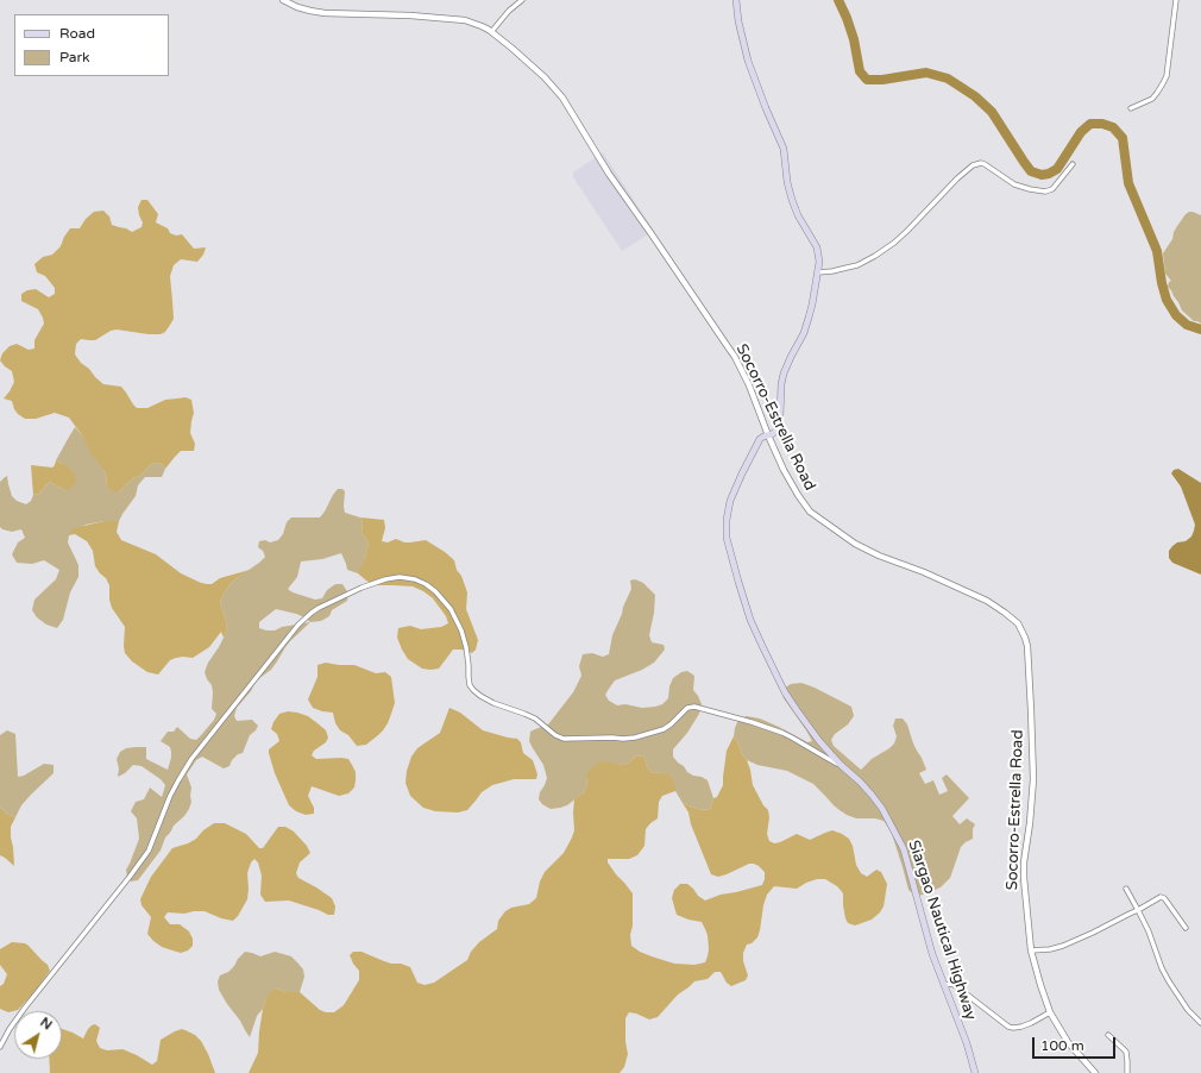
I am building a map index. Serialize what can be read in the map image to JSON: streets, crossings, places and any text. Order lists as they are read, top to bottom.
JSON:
{
  "streets": {
    "main road": ["Siargao Nautical Highway"],
    "street": ["Socorro-Estrella Road"]
  },
  "crossings": [
    ["Socorro-Estrella Road", "Siargao Nautical Highway"]
  ],
  "legend": ["Road", "Park"],
  "scale_bar": "100 m",
  "north": "top right"
}
